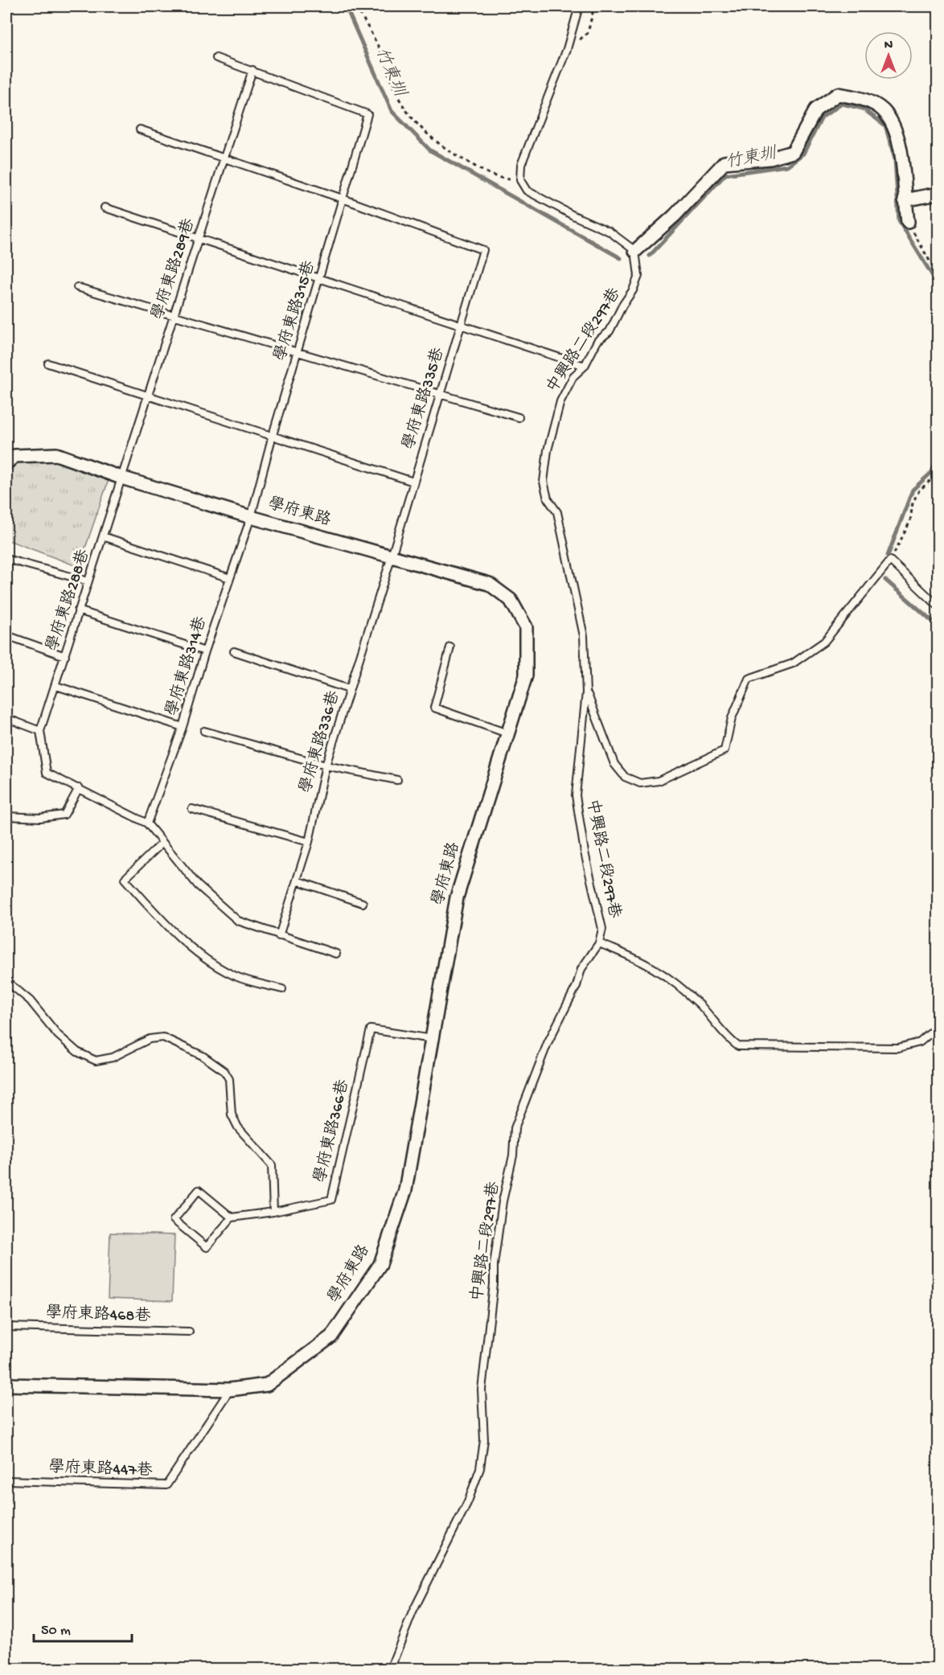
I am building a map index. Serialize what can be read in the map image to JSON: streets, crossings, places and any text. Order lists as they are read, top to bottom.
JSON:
{
  "streets": {
    "street": ["學府東路"],
    "lane": [
      "學府東路289巷",
      "學府東路315巷",
      "中興路二段297巷",
      "學府東路335巷",
      "學府東路288巷",
      "學府東路314巷",
      "學府東路336巷",
      "學府東路366巷",
      "學府東路468巷",
      "學府東路447巷"
    ]
  },
  "crossings": [
    ["學府東路289巷", "學府東路315巷"],
    ["學府東路289巷", "學府東路"],
    ["學府東路289巷", "學府東路288巷"],
    ["學府東路315巷", "學府東路335巷"],
    ["學府東路315巷", "學府東路"],
    ["學府東路315巷", "學府東路314巷"],
    ["學府東路335巷", "學府東路"],
    ["學府東路335巷", "學府東路336巷"],
    ["學府東路", "學府東路288巷"],
    ["學府東路", "學府東路314巷"],
    ["學府東路", "學府東路336巷"],
    ["學府東路", "學府東路366巷"],
    ["學府東路", "學府東路447巷"]
  ],
  "water": ["竹東圳"],
  "scale_bar": "50 m",
  "north": "top"
}
